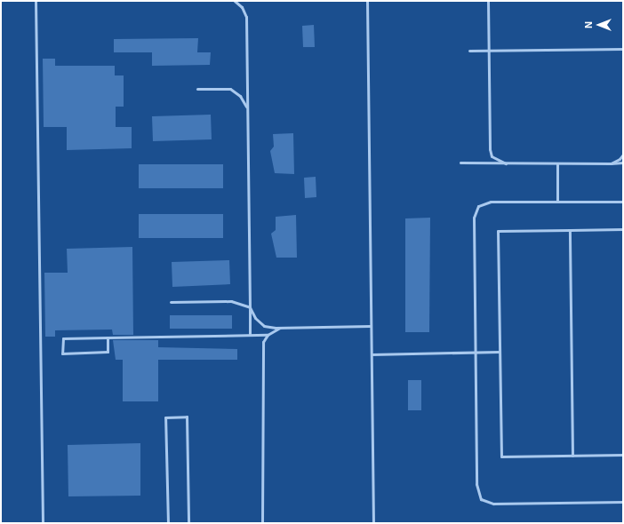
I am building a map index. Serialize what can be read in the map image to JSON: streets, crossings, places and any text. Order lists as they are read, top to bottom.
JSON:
{
  "north": "left"
}
